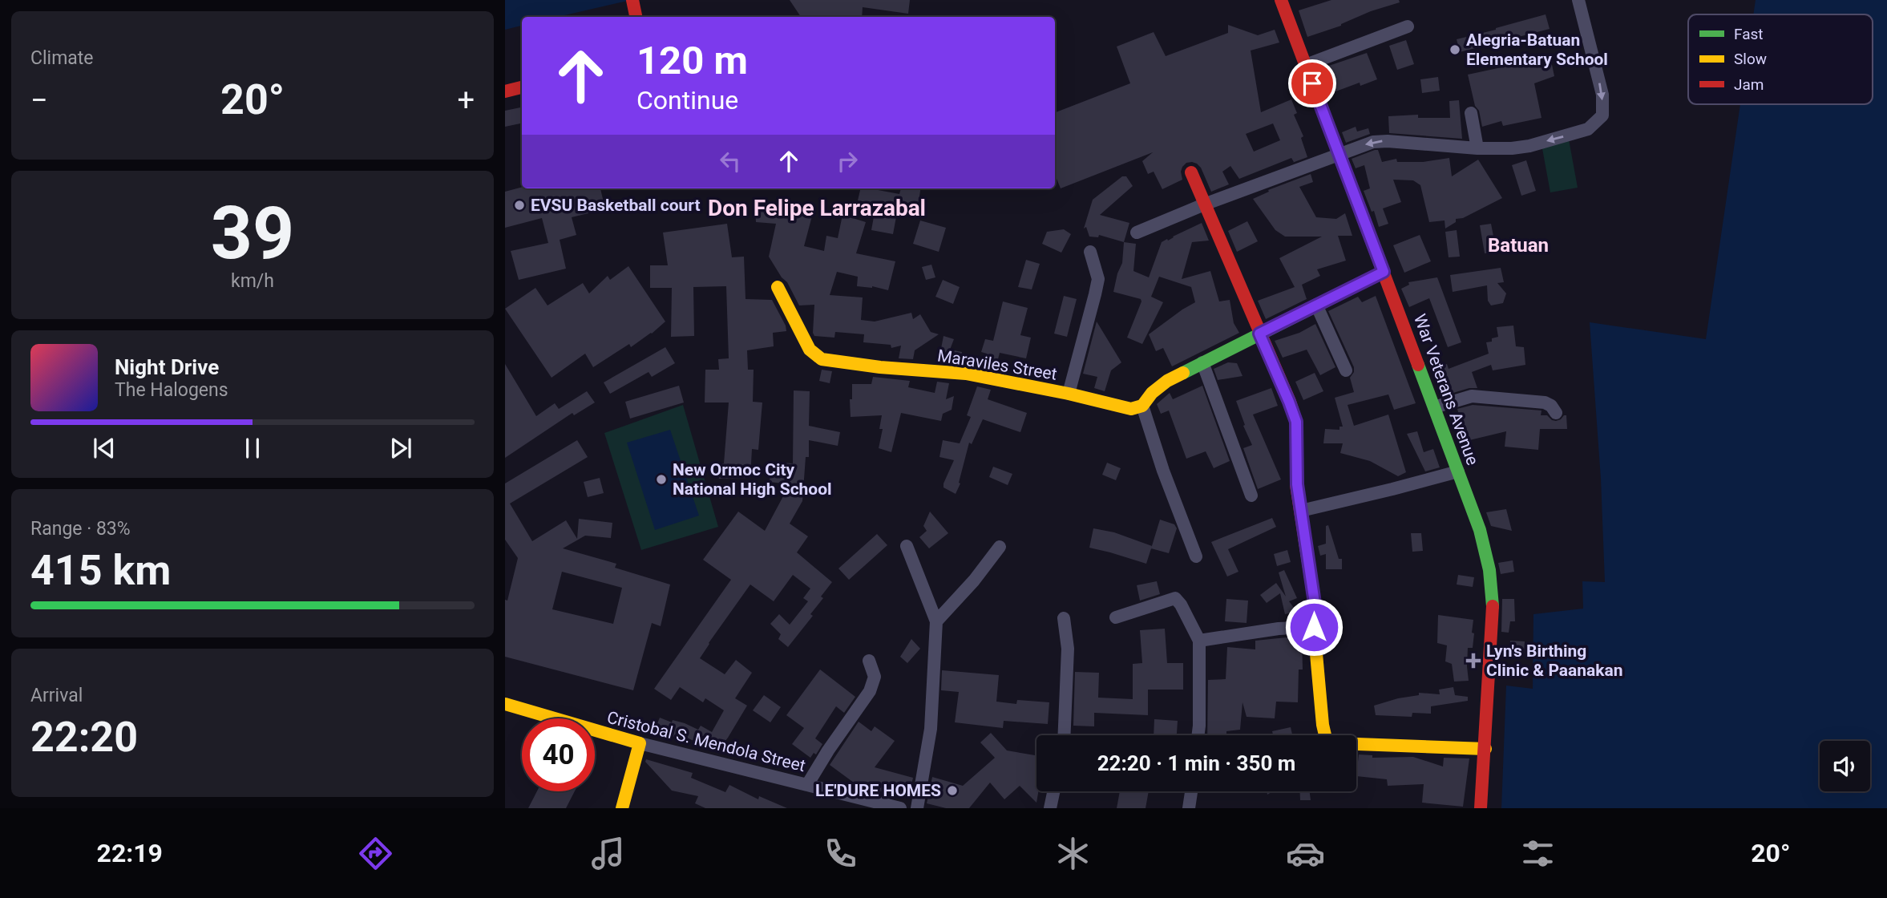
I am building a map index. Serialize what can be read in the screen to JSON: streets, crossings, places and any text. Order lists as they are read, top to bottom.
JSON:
{
  "streets": {
    "street": ["Maraviles Street", "War Veterans Avenue", "Cristobal S. Mendola Street"]
  },
  "districts": ["Don Felipe Larrazabal", "Batuan"],
  "places": {
    "other": [
      "Alegria-Batuan Elementary School",
      "EVSU Basketball court",
      "New Ormoc City National High School",
      "LE'DURE HOMES"
    ],
    "health": ["Lyn's Birthing Clinic & Paanakan"]
  },
  "legend": ["Fast", "Slow", "Jam"],
  "page": {
    "tile": [
      "Climate",
      ["39", "km/h"],
      ["Range · 83%", "415 km"],
      ["Arrival", "22:20"]
    ],
    "turn": ["120 m", "Continue"],
    "heat": ["−", "20°", "+"],
    "song": ["Night Drive", "The Halogens"],
    "limit": "40",
    "trip": "22:20 · 1 min · 350 m",
    "tabs": ["22:19", "20°"]
  }
}
